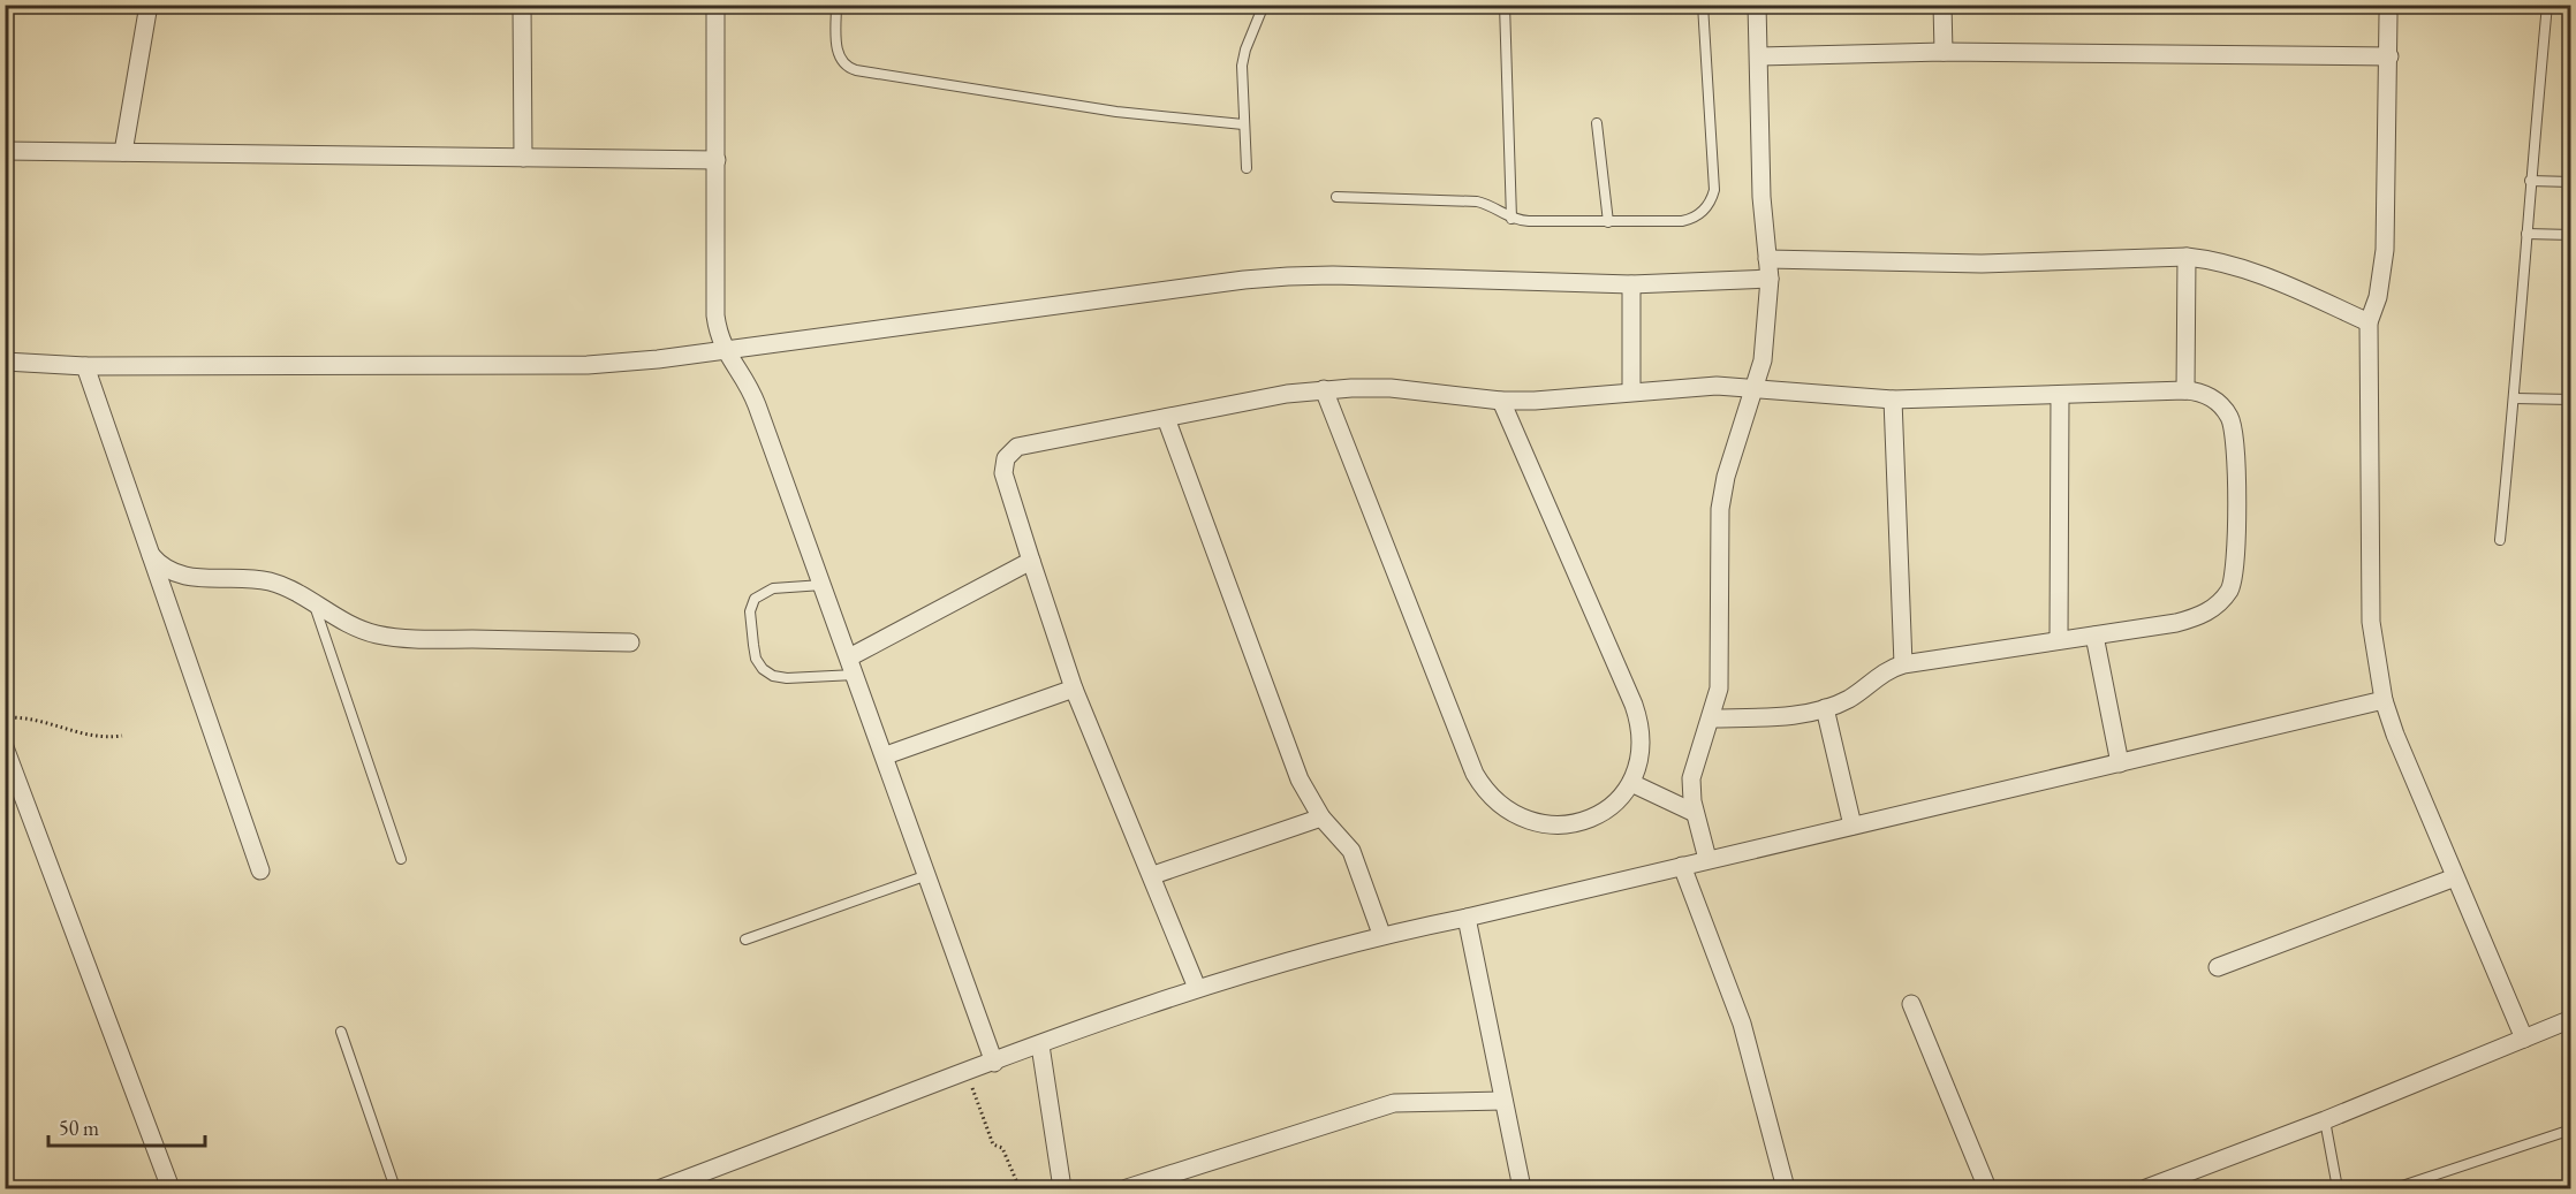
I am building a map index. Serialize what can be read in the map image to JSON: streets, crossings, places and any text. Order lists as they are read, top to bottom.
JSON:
{
  "scale_bar": "50 m"
}
